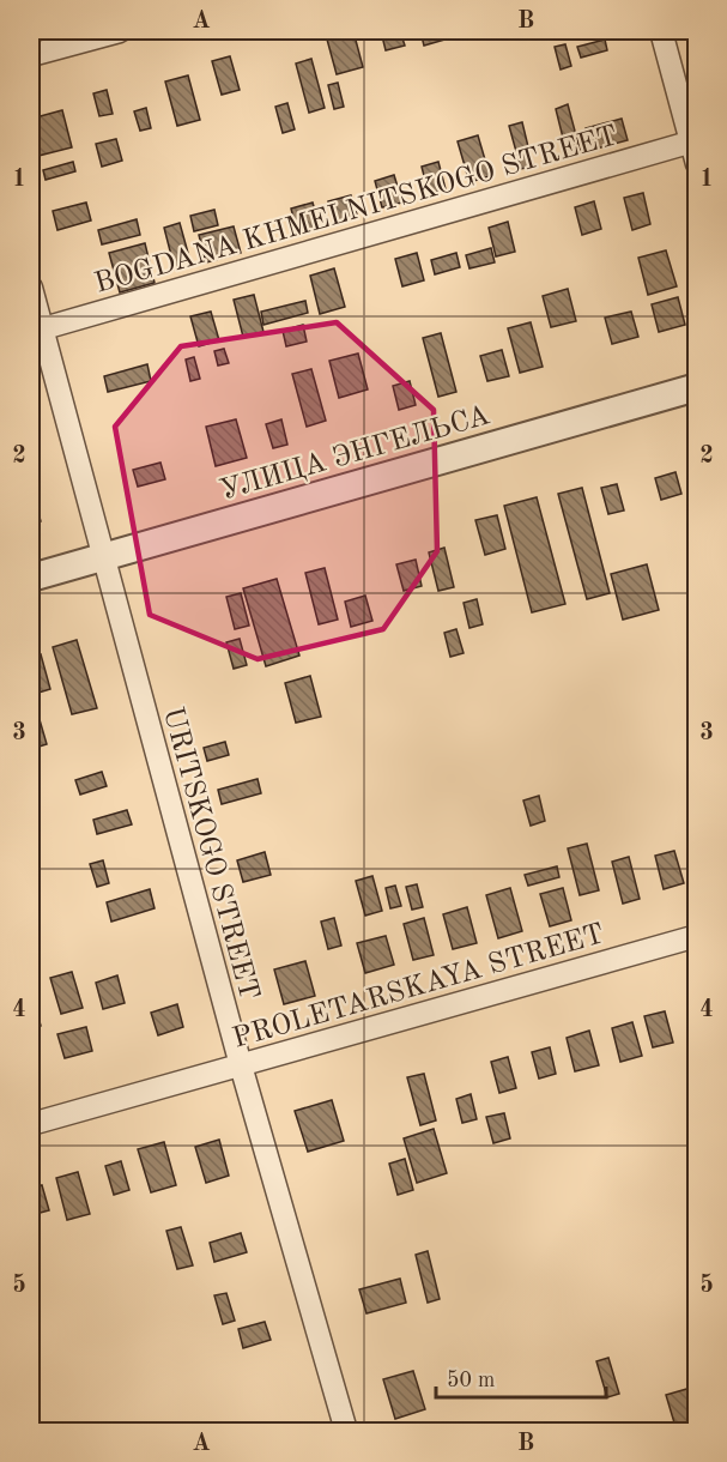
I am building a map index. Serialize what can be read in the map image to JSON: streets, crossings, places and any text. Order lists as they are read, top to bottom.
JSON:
{
  "streets": {
    "street": [
      "BOGDANA KHMELNITSKOGO STREET",
      "УЛИЦА ЭНГЕЛЬСА",
      "URITSKOGO STREET",
      "PROLETARSKAYA STREET"
    ]
  },
  "crossings": [
    ["BOGDANA KHMELNITSKOGO STREET", "URITSKOGO STREET"],
    ["УЛИЦА ЭНГЕЛЬСА", "URITSKOGO STREET"],
    ["URITSKOGO STREET", "PROLETARSKAYA STREET"]
  ],
  "scale_bar": "50 m",
  "grid": {
    "columns": ["A", "B"],
    "rows": [
      "1",
      "2",
      "3",
      "4",
      "5"
    ]
  }
}
